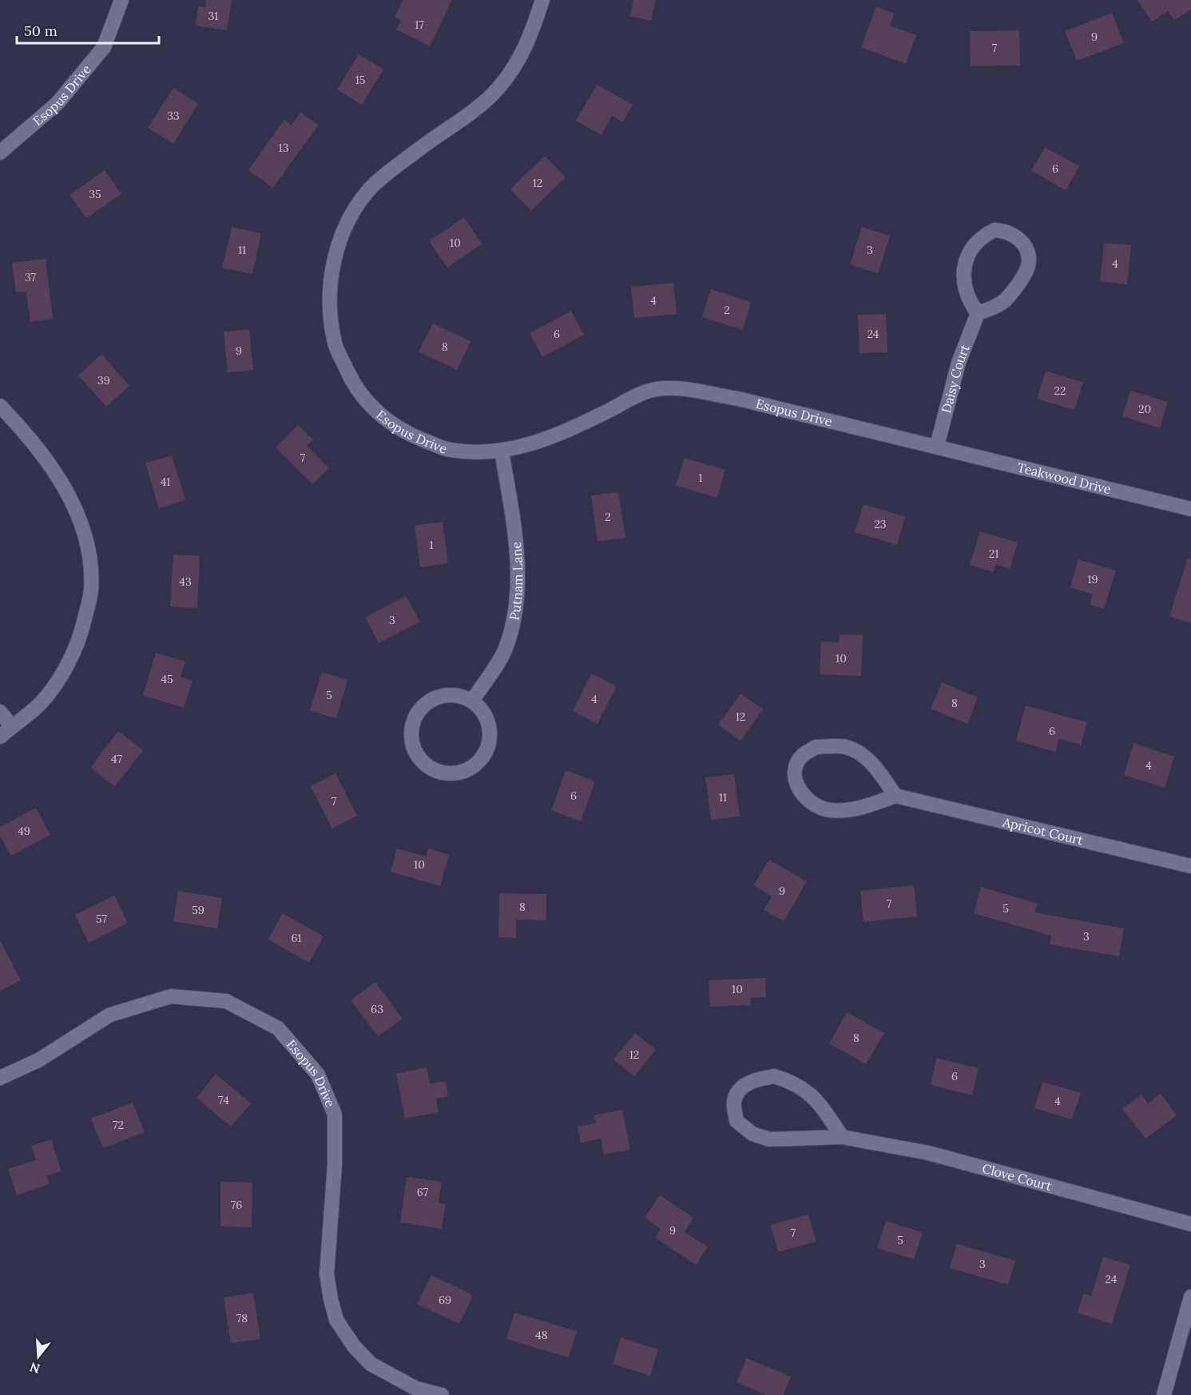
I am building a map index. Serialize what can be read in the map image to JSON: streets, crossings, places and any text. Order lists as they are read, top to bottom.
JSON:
{
  "streets": {
    "street": [
      "Esopus Drive",
      "Daisy Court",
      "Teakwood Drive",
      "Putnam Lane",
      "Apricot Court",
      "Clove Court"
    ]
  },
  "crossings": [
    ["Esopus Drive", "Daisy Court"],
    ["Esopus Drive", "Teakwood Drive"],
    ["Esopus Drive", "Putnam Lane"],
    ["Daisy Court", "Teakwood Drive"]
  ],
  "house_numbers": [
    "31",
    "17",
    "9",
    "7",
    "15",
    "33",
    "13",
    "6",
    "12",
    "35",
    "10",
    "11",
    "3",
    "4",
    "37",
    "4",
    "2",
    "6",
    "24",
    "8",
    "9",
    "39",
    "22",
    "20",
    "7",
    "1",
    "41",
    "2",
    "23",
    "1",
    "21",
    "19",
    "43",
    "3",
    "10",
    "45",
    "5",
    "4",
    "8",
    "12",
    "6",
    "47",
    "4",
    "6",
    "11",
    "7",
    "49",
    "10",
    "9",
    "7",
    "8",
    "5",
    "59",
    "57",
    "3",
    "61",
    "10",
    "63",
    "8",
    "12",
    "6",
    "74",
    "4",
    "72",
    "67",
    "76",
    "9",
    "7",
    "5",
    "3",
    "24",
    "69",
    "78",
    "48"
  ],
  "scale_bar": "50 m",
  "north": "bottom"
}
